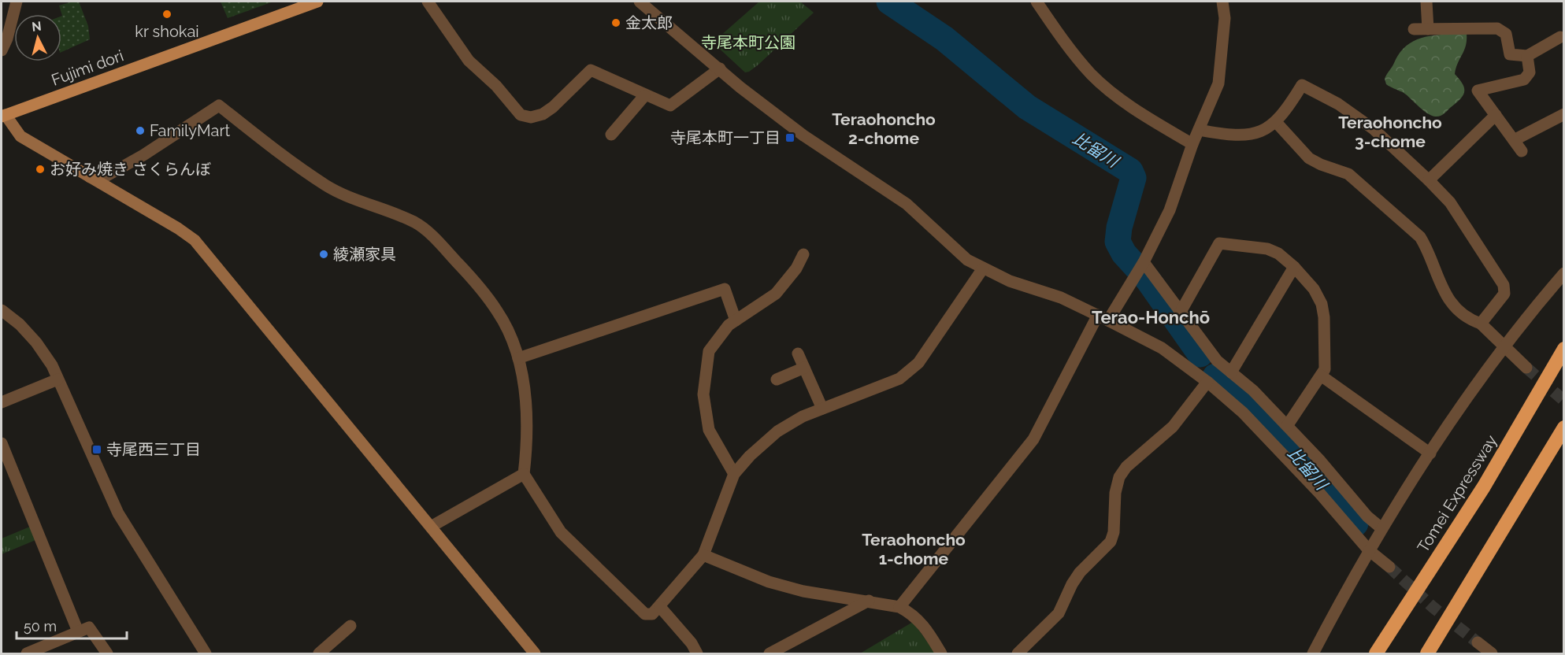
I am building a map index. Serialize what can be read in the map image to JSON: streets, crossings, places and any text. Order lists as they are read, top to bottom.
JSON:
{
  "streets": {
    "highway": ["Tomei Expressway"],
    "main road": ["Fujimi dori"]
  },
  "districts": [
    "Teraohoncho 2-chome",
    "Teraohoncho 3-chome",
    "Terao-Honchō",
    "Teraohoncho 1-chome"
  ],
  "water": ["比留川"],
  "parks": ["寺尾本町公園"],
  "places": {
    "other": [
      "kr shokai",
      "金太郎",
      "FamilyMart",
      "お好み焼き さくらんぼ",
      "綾瀬家具"
    ],
    "transit": ["寺尾本町一丁目", "寺尾西三丁目"]
  },
  "scale_bar": "50 m",
  "north": "top"
}
